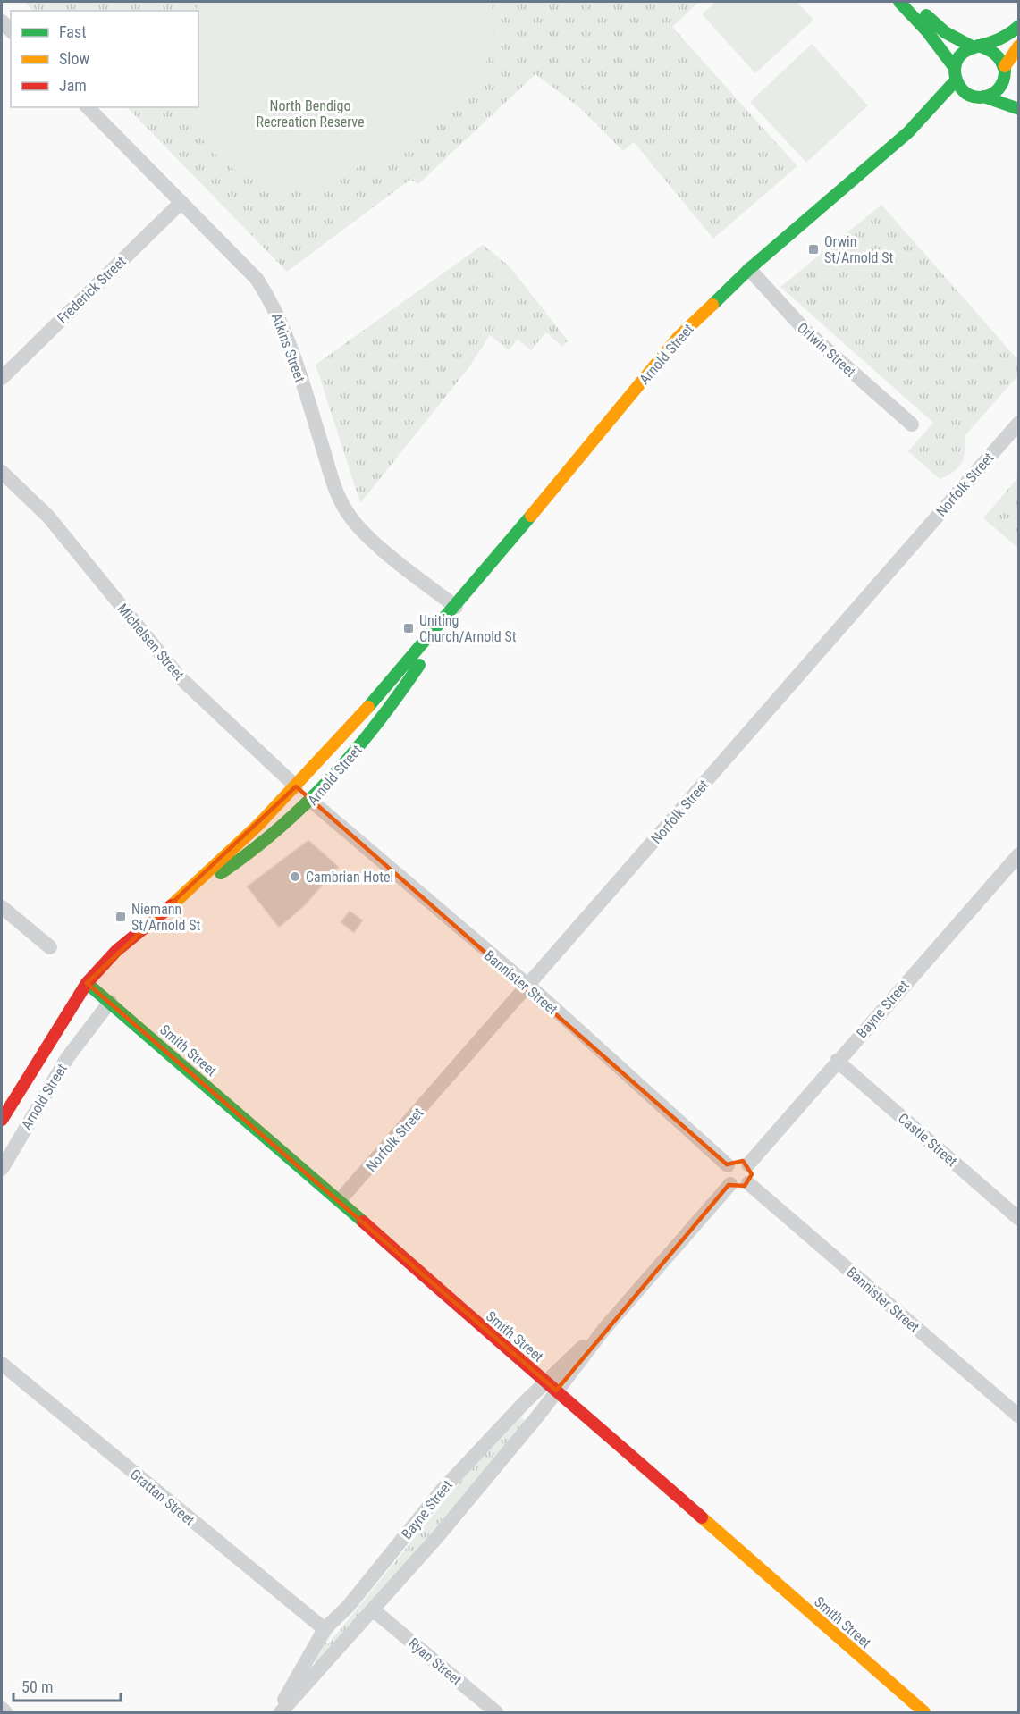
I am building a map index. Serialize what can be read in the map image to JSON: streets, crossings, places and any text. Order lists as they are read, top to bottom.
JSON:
{
  "streets": {
    "main road": ["Arnold Street", "Michelsen Street", "Smith Street"],
    "street": [
      "Frederick Street",
      "Atkins Street",
      "Orlwin Street",
      "Norfolk Street",
      "Bannister Street",
      "Bayne Street",
      "Castle Street",
      "Grattan Street",
      "Ryan Street"
    ]
  },
  "crossings": [
    ["Frederick Street", "Atkins Street"],
    ["Atkins Street", "Arnold Street"],
    ["Orlwin Street", "Arnold Street"],
    ["Arnold Street", "Michelsen Street"],
    ["Arnold Street", "Bannister Street"],
    ["Arnold Street", "Smith Street"],
    ["Norfolk Street", "Bannister Street"],
    ["Norfolk Street", "Smith Street"],
    ["Michelsen Street", "Bannister Street"],
    ["Bannister Street", "Bayne Street"],
    ["Bayne Street", "Smith Street"],
    ["Bayne Street", "Castle Street"],
    ["Bayne Street", "Grattan Street"],
    ["Bayne Street", "Ryan Street"]
  ],
  "parks": ["North Bendigo Recreation Reserve"],
  "places": {
    "transit": ["Orwin St/Arnold St", "Uniting Church/Arnold St", "Niemann St/Arnold St"],
    "other": ["Cambrian Hotel"]
  },
  "legend": ["Fast", "Slow", "Jam"],
  "scale_bar": "50 m"
}
